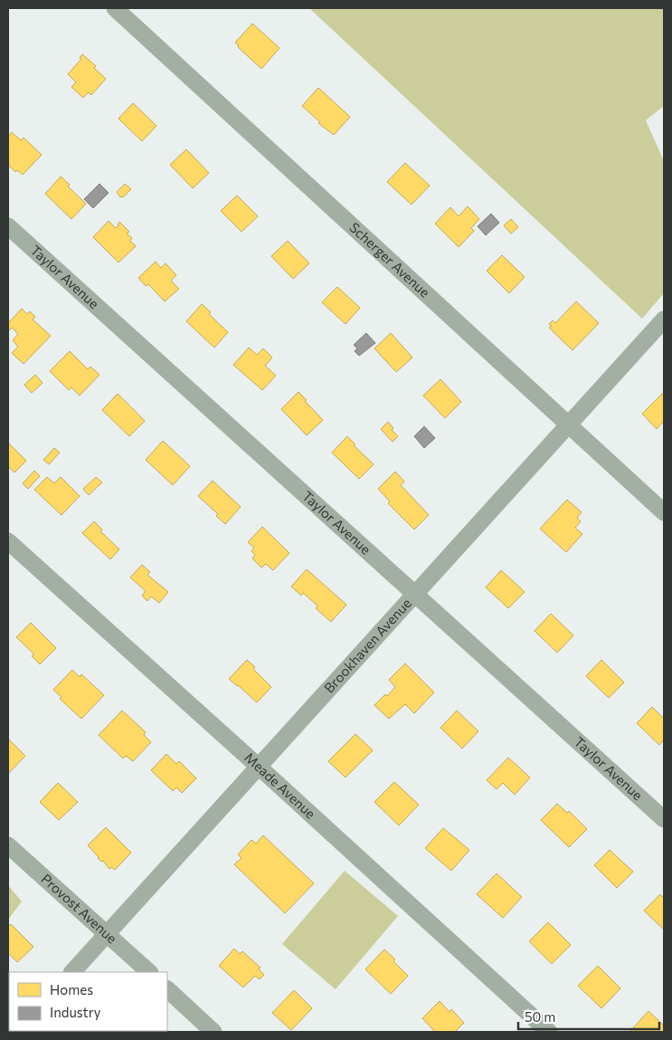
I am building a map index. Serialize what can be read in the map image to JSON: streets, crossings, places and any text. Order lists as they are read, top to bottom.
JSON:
{
  "streets": {
    "street": [
      "Scherger Avenue",
      "Taylor Avenue",
      "Brookhaven Avenue",
      "Meade Avenue",
      "Provost Avenue"
    ]
  },
  "crossings": [
    ["Scherger Avenue", "Brookhaven Avenue"],
    ["Taylor Avenue", "Brookhaven Avenue"],
    ["Brookhaven Avenue", "Meade Avenue"],
    ["Brookhaven Avenue", "Provost Avenue"]
  ],
  "legend": ["Homes", "Industry"],
  "scale_bar": "50 m"
}
